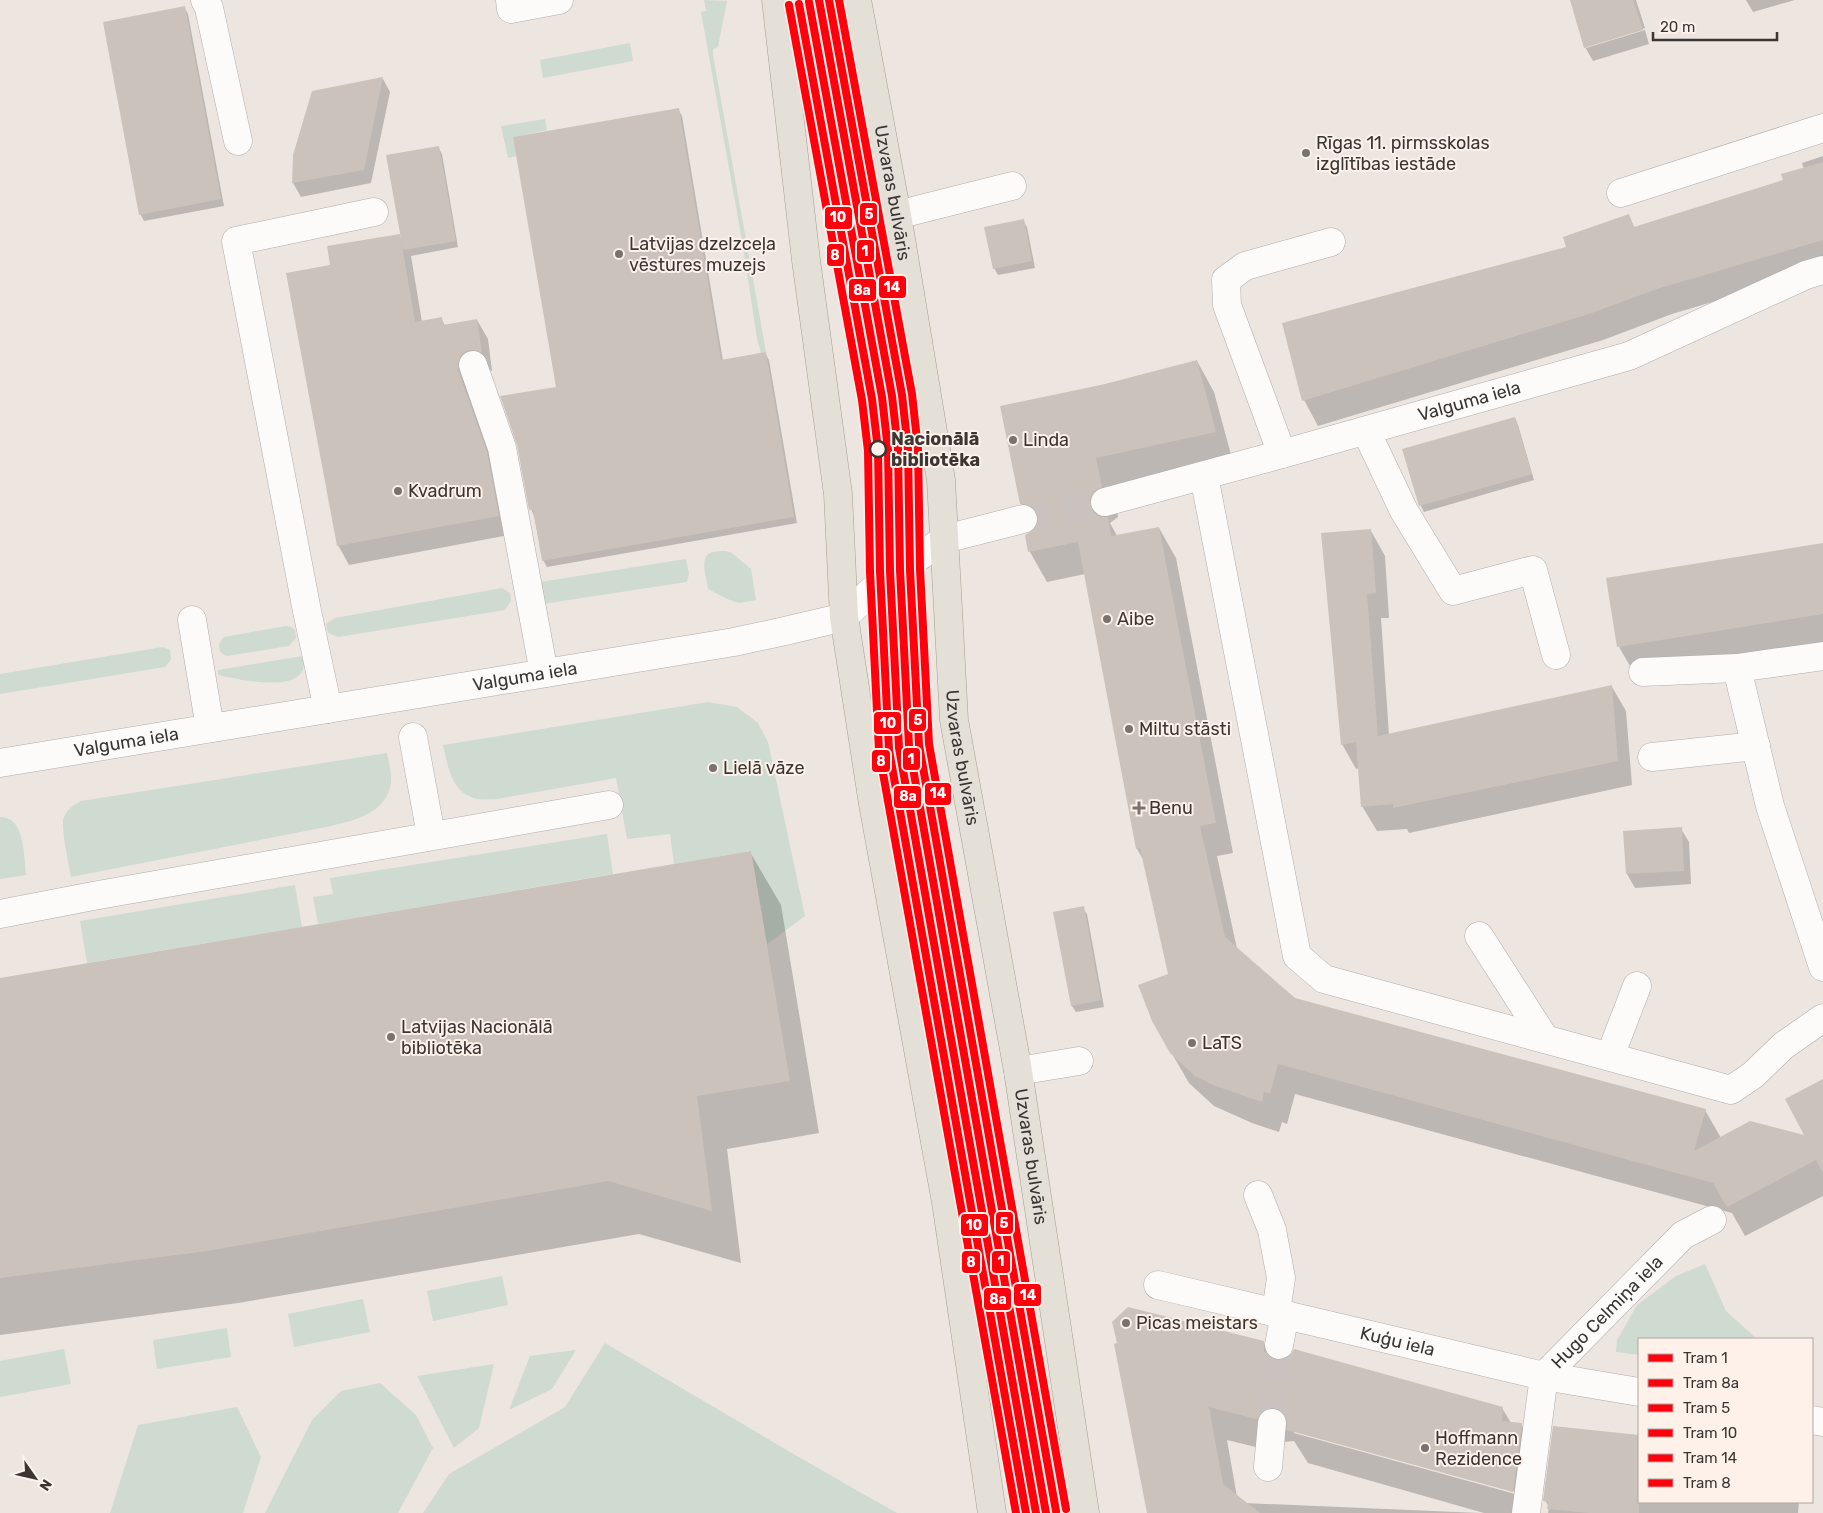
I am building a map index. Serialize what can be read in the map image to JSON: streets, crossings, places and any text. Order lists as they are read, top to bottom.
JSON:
{
  "streets": {
    "main road": ["Uzvaras bulvāris"],
    "street": ["Valguma iela", "Hugo Celmiņa iela", "Kuģu iela"]
  },
  "crossings": [
    ["Hugo Celmiņa iela", "Kuģu iela"]
  ],
  "places": {
    "other": [
      "Rīgas 11. pirmsskolas izglītības iestāde",
      "Latvijas dzelzceļa vēstures muzejs",
      "Linda",
      "Nacionālā bibliotēka",
      "Kvadrum",
      "Aibe",
      "Miltu stāsti",
      "Lielā vāze",
      "Latvijas Nacionālā bibliotēka",
      "LaTS",
      "Picas meistars",
      "Hoffmann Rezidence"
    ],
    "health": ["Benu"]
  },
  "lines": [
    "tram line 1",
    "tram line 5",
    "tram line 14",
    "tram line 8a",
    "tram line 10",
    "tram line 8"
  ],
  "legend": [
    "Tram 1",
    "Tram 8a",
    "Tram 5",
    "Tram 10",
    "Tram 14",
    "Tram 8"
  ],
  "scale_bar": "20 m",
  "north": "bottom right"
}
